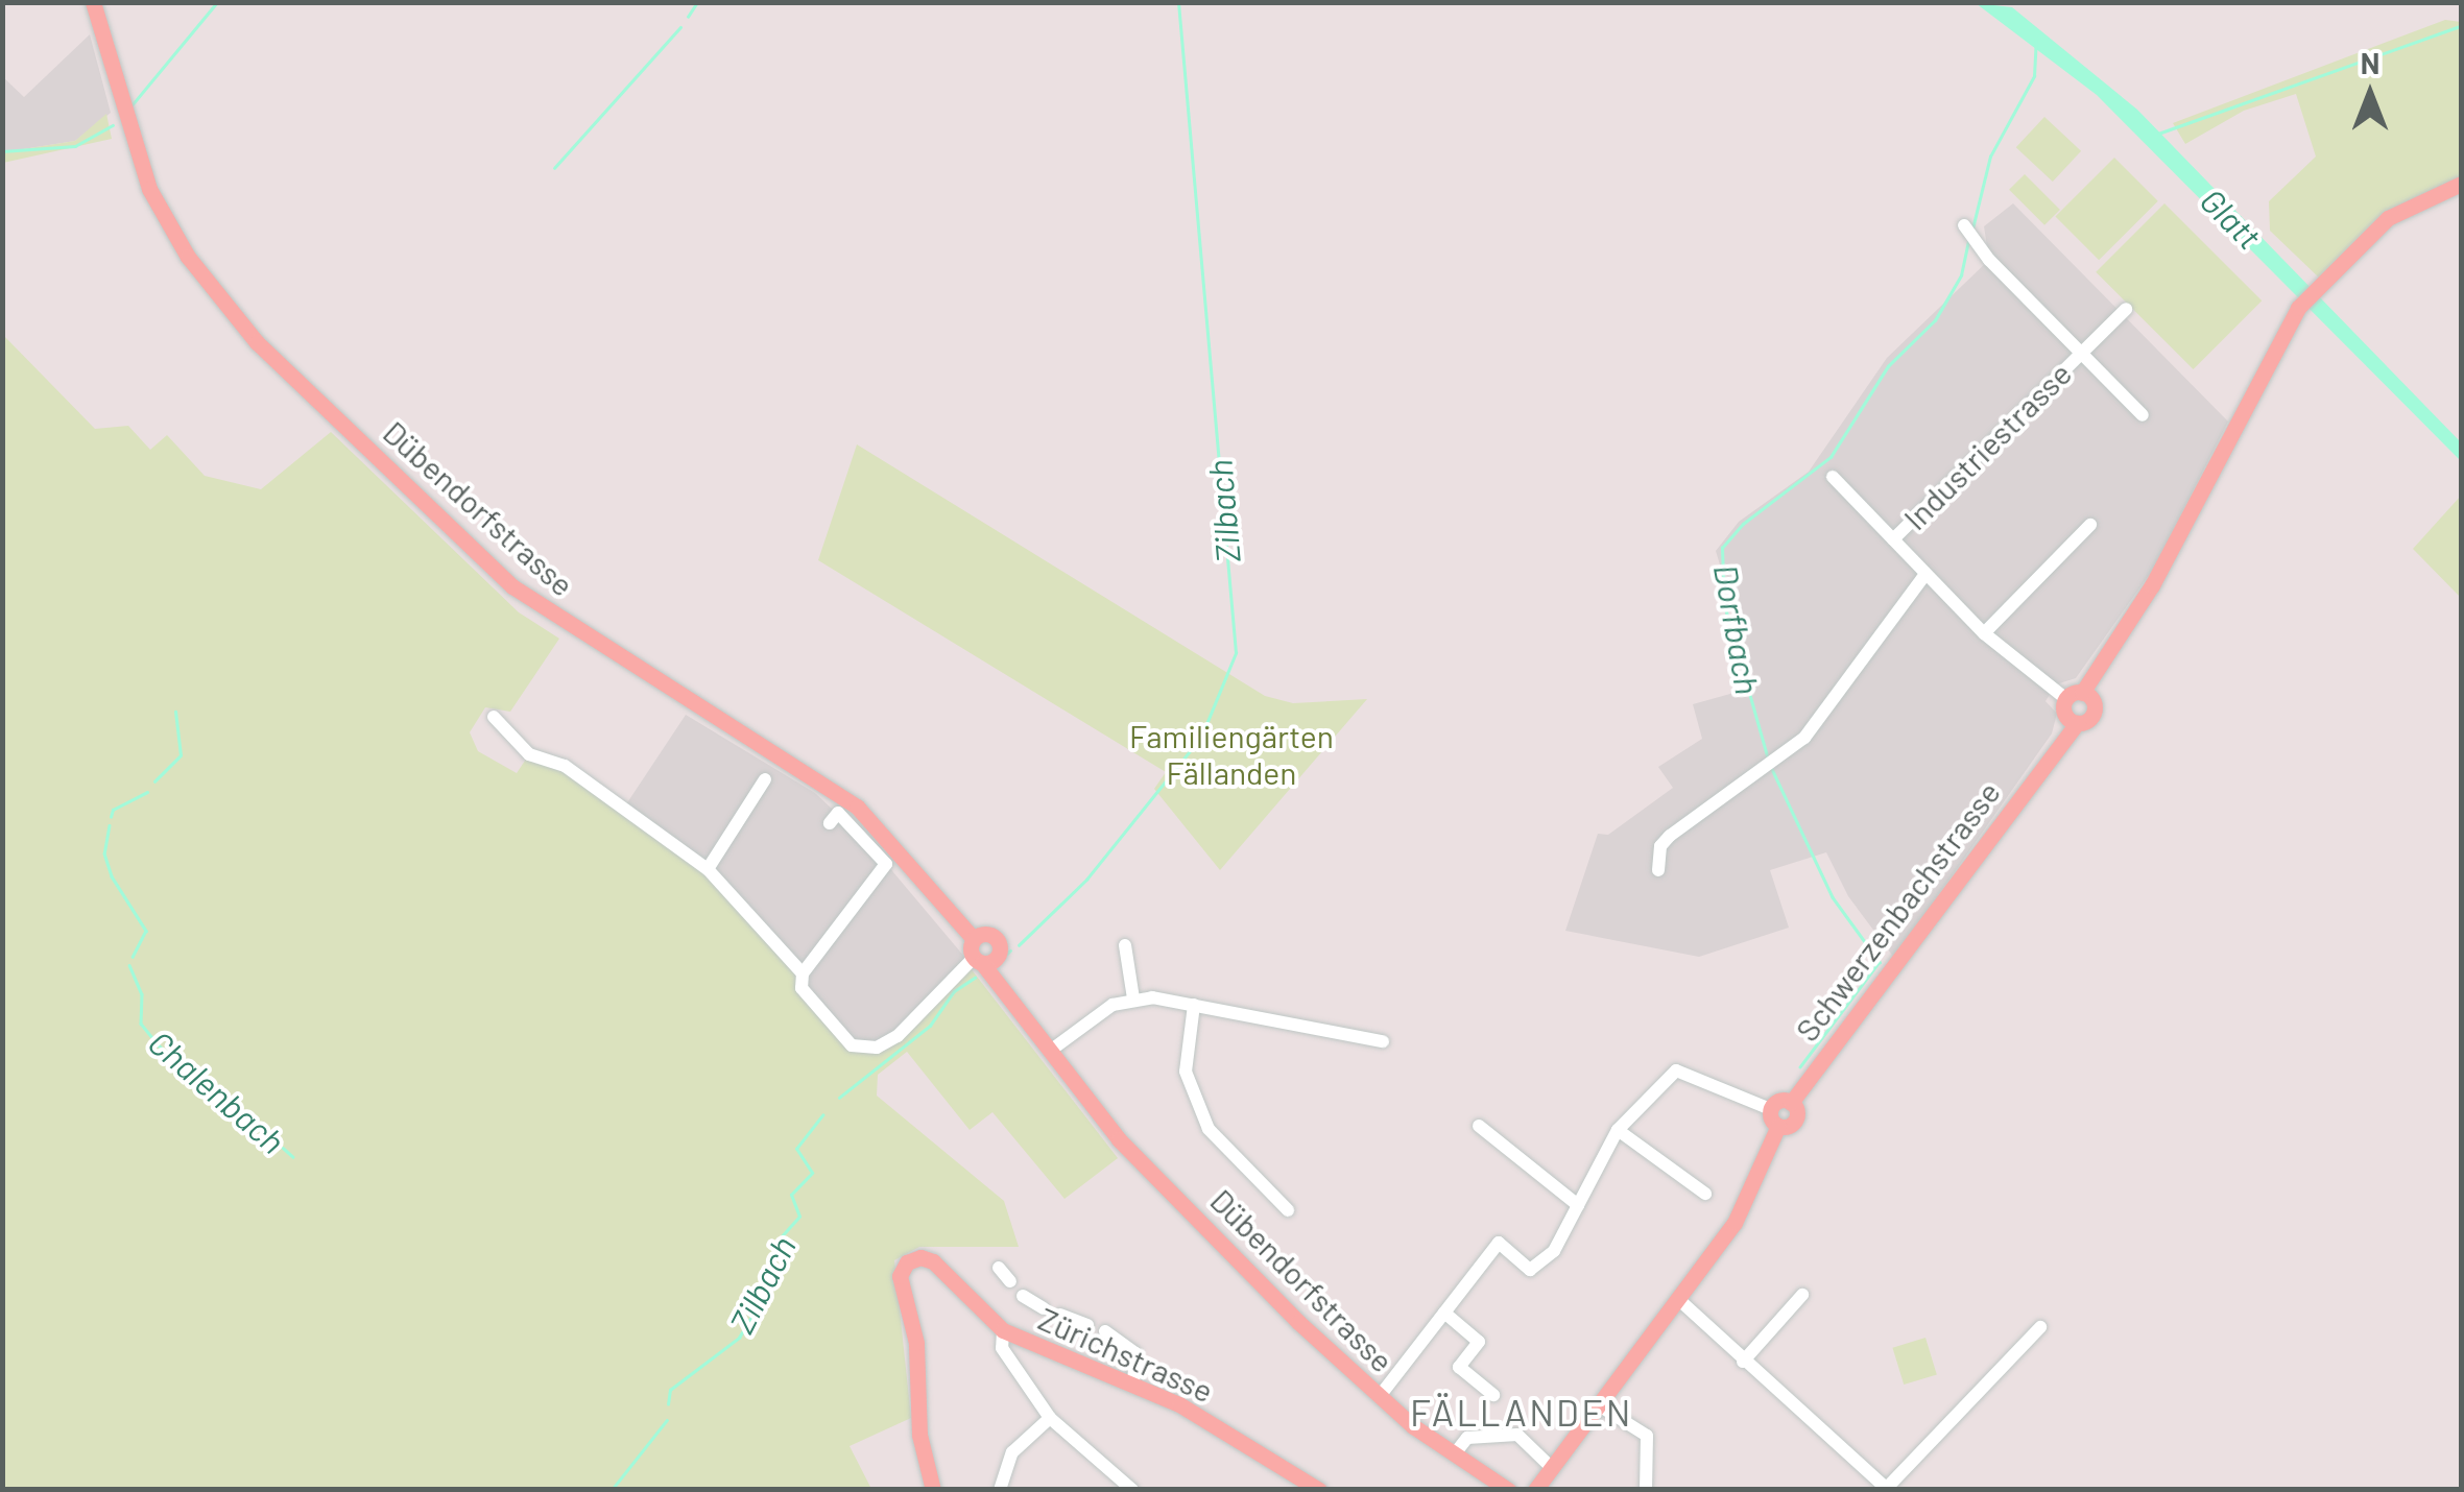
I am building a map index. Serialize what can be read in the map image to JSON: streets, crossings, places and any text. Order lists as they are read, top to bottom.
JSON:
{
  "streets": {
    "main road": ["Dübendorfstrasse", "Schwerzenbachstrasse", "Zürichstrasse"],
    "street": ["Industriestrasse"]
  },
  "crossings": [
    ["Industriestrasse", "Schwerzenbachstrasse"]
  ],
  "districts": ["FÄLLANDEN"],
  "water": [
    "Glatt",
    "Zilbach",
    "Dorfbach",
    "Chalenbach"
  ],
  "parks": ["Familiengärten Fällanden"],
  "north": "top"
}
